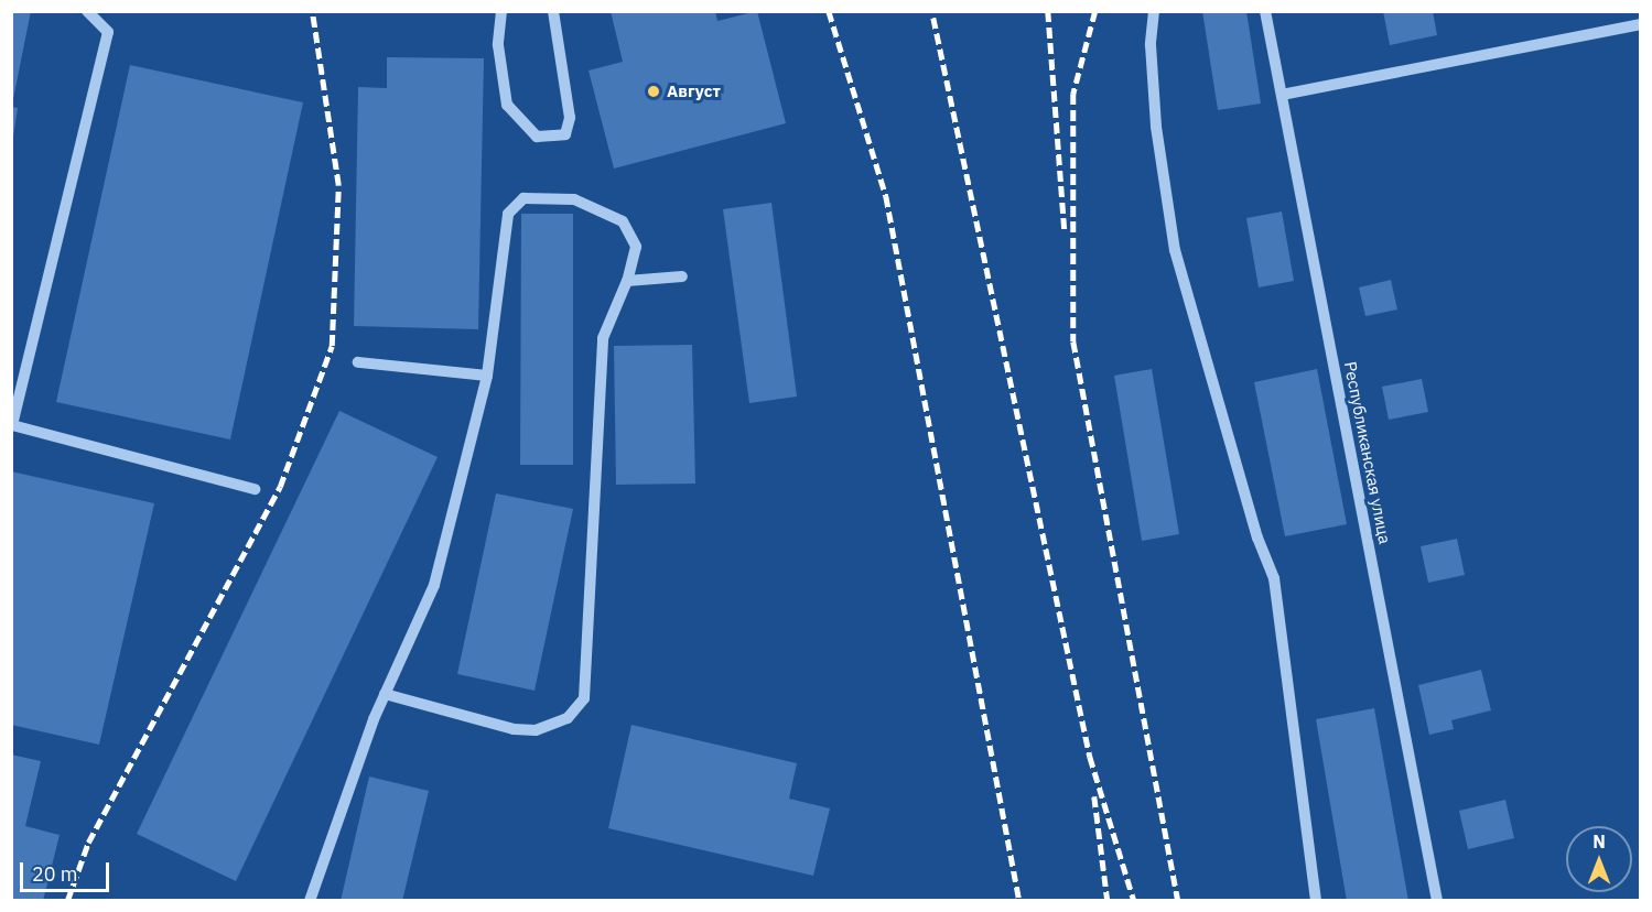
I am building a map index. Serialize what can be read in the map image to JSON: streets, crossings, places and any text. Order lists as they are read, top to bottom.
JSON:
{
  "streets": {
    "street": ["Республиканская улица"]
  },
  "places": ["Август"],
  "scale_bar": "20 m",
  "north": "top"
}
